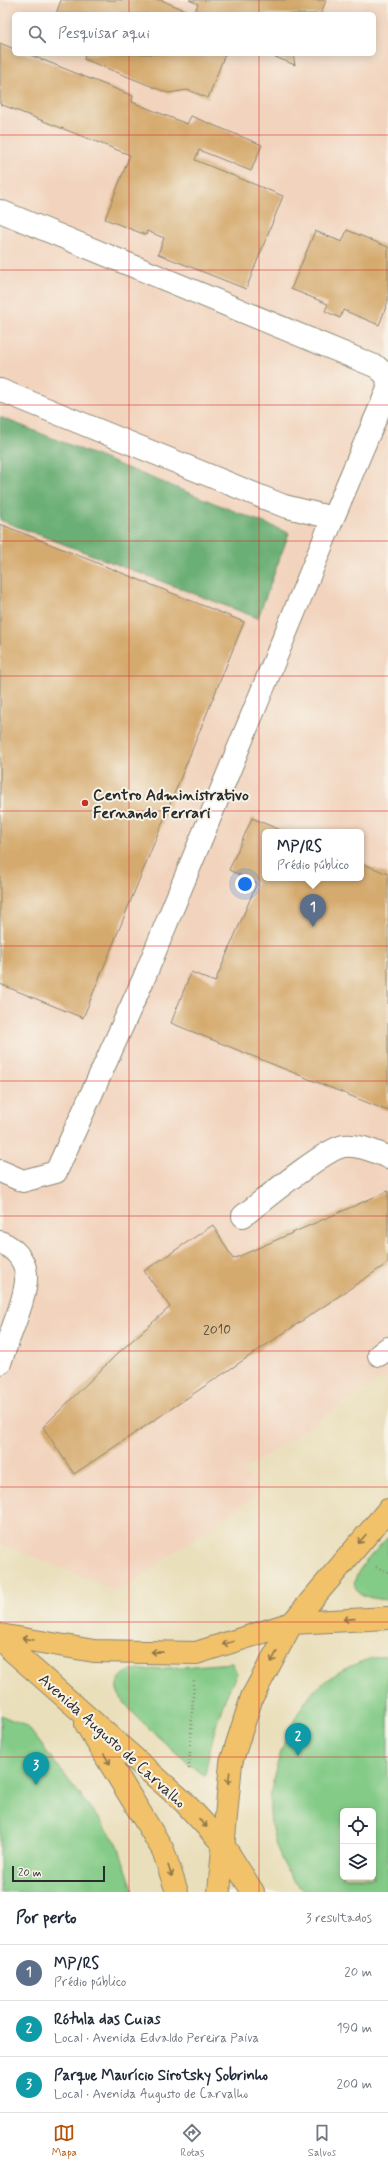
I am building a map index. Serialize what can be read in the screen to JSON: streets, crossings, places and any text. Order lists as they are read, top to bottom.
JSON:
{
  "streets": {
    "main road": ["Avenida Augusto de Carvalho"]
  },
  "places": ["Centro Administrativo Fernando Ferrari"],
  "house_numbers": ["2010"],
  "scale_bar": "20 m",
  "page": {
    "search": "Pesquisar aqui",
    "popup": ["MP/RS", "Prédio público"],
    "pins": ["1", "2", "3"],
    "scale": "20 m",
    "heading": ["Por perto", "3 resultados"],
    "list": [
      {
        "mark": "1",
        "name": "MP/RS",
        "note": "Prédio público",
        "value": "20 m"
      },
      {
        "mark": "2",
        "name": "Rótula das Cuias",
        "note": "Local · Avenida Edvaldo Pereira Paiva",
        "value": "190 m"
      },
      {
        "mark": "3",
        "name": "Parque Maurício Sirotsky Sobrinho",
        "note": "Local · Avenida Augusto de Carvalho",
        "value": "200 m"
      }
    ],
    "nav": ["Mapa", "Rotas", "Salvos"]
  }
}
